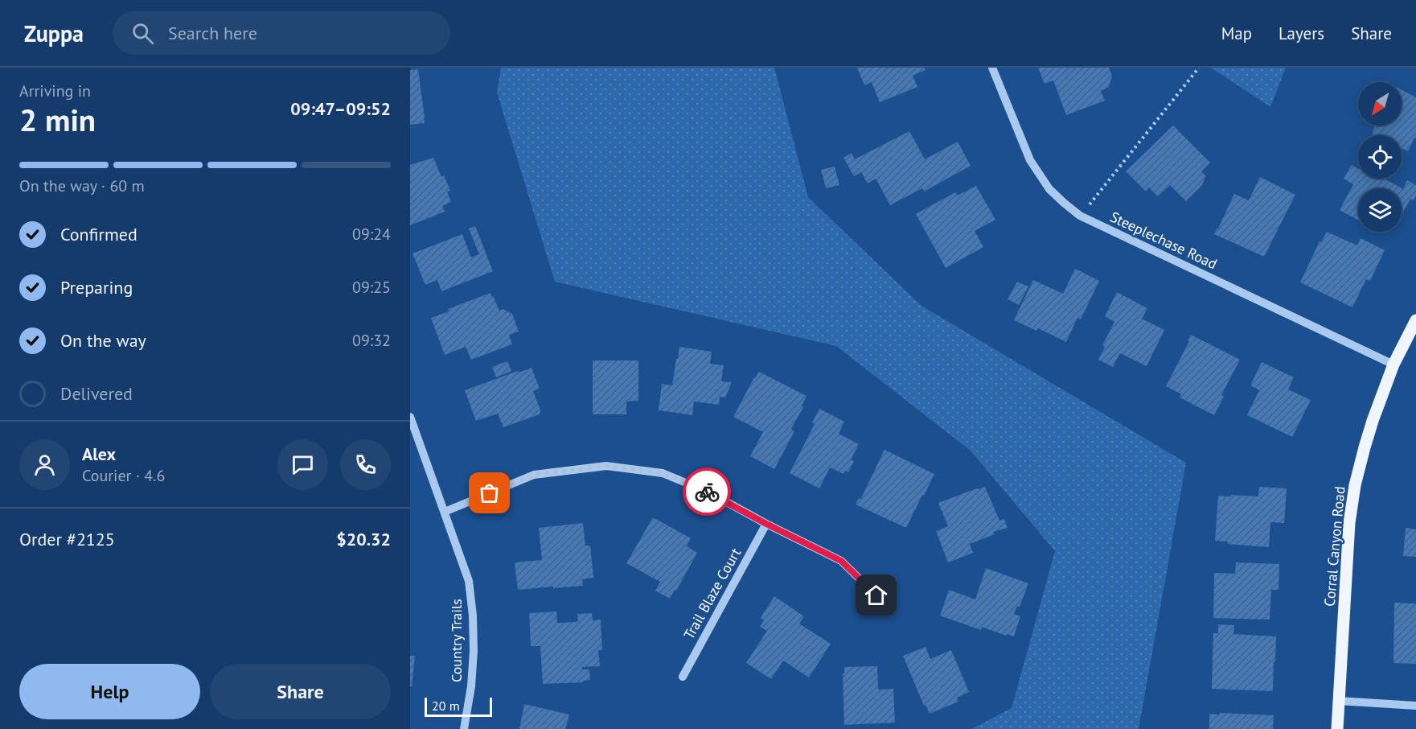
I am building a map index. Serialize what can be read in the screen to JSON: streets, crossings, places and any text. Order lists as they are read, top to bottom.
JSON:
{
  "streets": {
    "main road": ["Corral Canyon Road"],
    "street": ["Steeplechase Road", "Trail Blaze Court", "Country Trails"]
  },
  "crossings": [
    ["Steeplechase Road", "Corral Canyon Road"]
  ],
  "scale_bar": "20 m",
  "north": "bottom left",
  "page": {
    "header": "Zuppa",
    "search": "Search here",
    "nav": ["Map", "Layers", "Share"],
    "heading": ["2 min", "Arriving in", "09:47–09:52"],
    "panel": [
      "Alex",
      "Courier · 4.6",
      "Order #2125",
      "$20.32"
    ],
    "bar": "On the way · 60 m",
    "list": [
      ["Confirmed", "09:24"],
      ["Preparing", "09:25"],
      ["On the way", "09:32"],
      "Delivered"
    ],
    "buttons": ["Help", "Share"],
    "scale": "20 m"
  }
}
